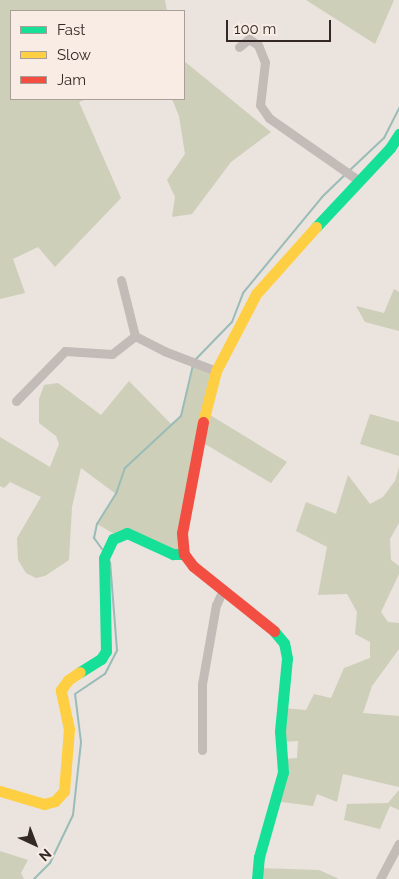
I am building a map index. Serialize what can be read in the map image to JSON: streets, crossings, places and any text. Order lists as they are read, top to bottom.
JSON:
{
  "legend": ["Fast", "Slow", "Jam"],
  "scale_bar": "100 m",
  "north": "bottom right"
}
